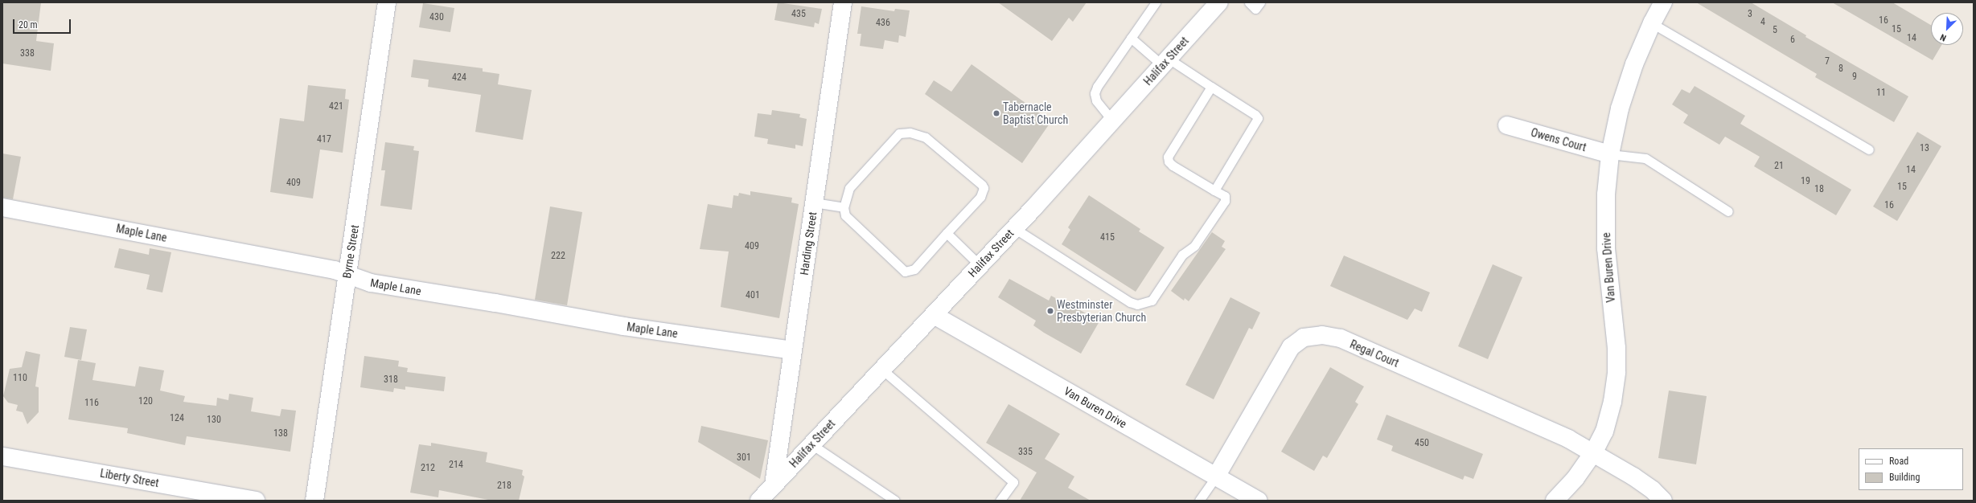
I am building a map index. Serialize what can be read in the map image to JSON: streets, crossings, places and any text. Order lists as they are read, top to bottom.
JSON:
{
  "streets": {
    "street": [
      "Halifax Street",
      "Owens Court",
      "Maple Lane",
      "Harding Street",
      "Byrne Street",
      "Van Buren Drive",
      "Regal Court",
      "Liberty Street"
    ]
  },
  "crossings": [
    ["Halifax Street", "Harding Street"],
    ["Halifax Street", "Van Buren Drive"],
    ["Owens Court", "Van Buren Drive"],
    ["Maple Lane", "Harding Street"],
    ["Maple Lane", "Byrne Street"],
    ["Van Buren Drive", "Regal Court"]
  ],
  "places": ["Tabernacle Baptist Church", "Westminster Presbyterian Church"],
  "house_numbers": [
    "435",
    "3",
    "430",
    "16",
    "4",
    "436",
    "15",
    "5",
    "14",
    "6",
    "338",
    "7",
    "8",
    "9",
    "424",
    "11",
    "421",
    "417",
    "13",
    "21",
    "14",
    "19",
    "409",
    "15",
    "18",
    "16",
    "415",
    "409",
    "222",
    "401",
    "110",
    "318",
    "120",
    "116",
    "124",
    "130",
    "138",
    "450",
    "335",
    "301",
    "214",
    "212",
    "218"
  ],
  "legend": ["Road", "Building"],
  "scale_bar": "20 m",
  "north": "bottom left"
}
